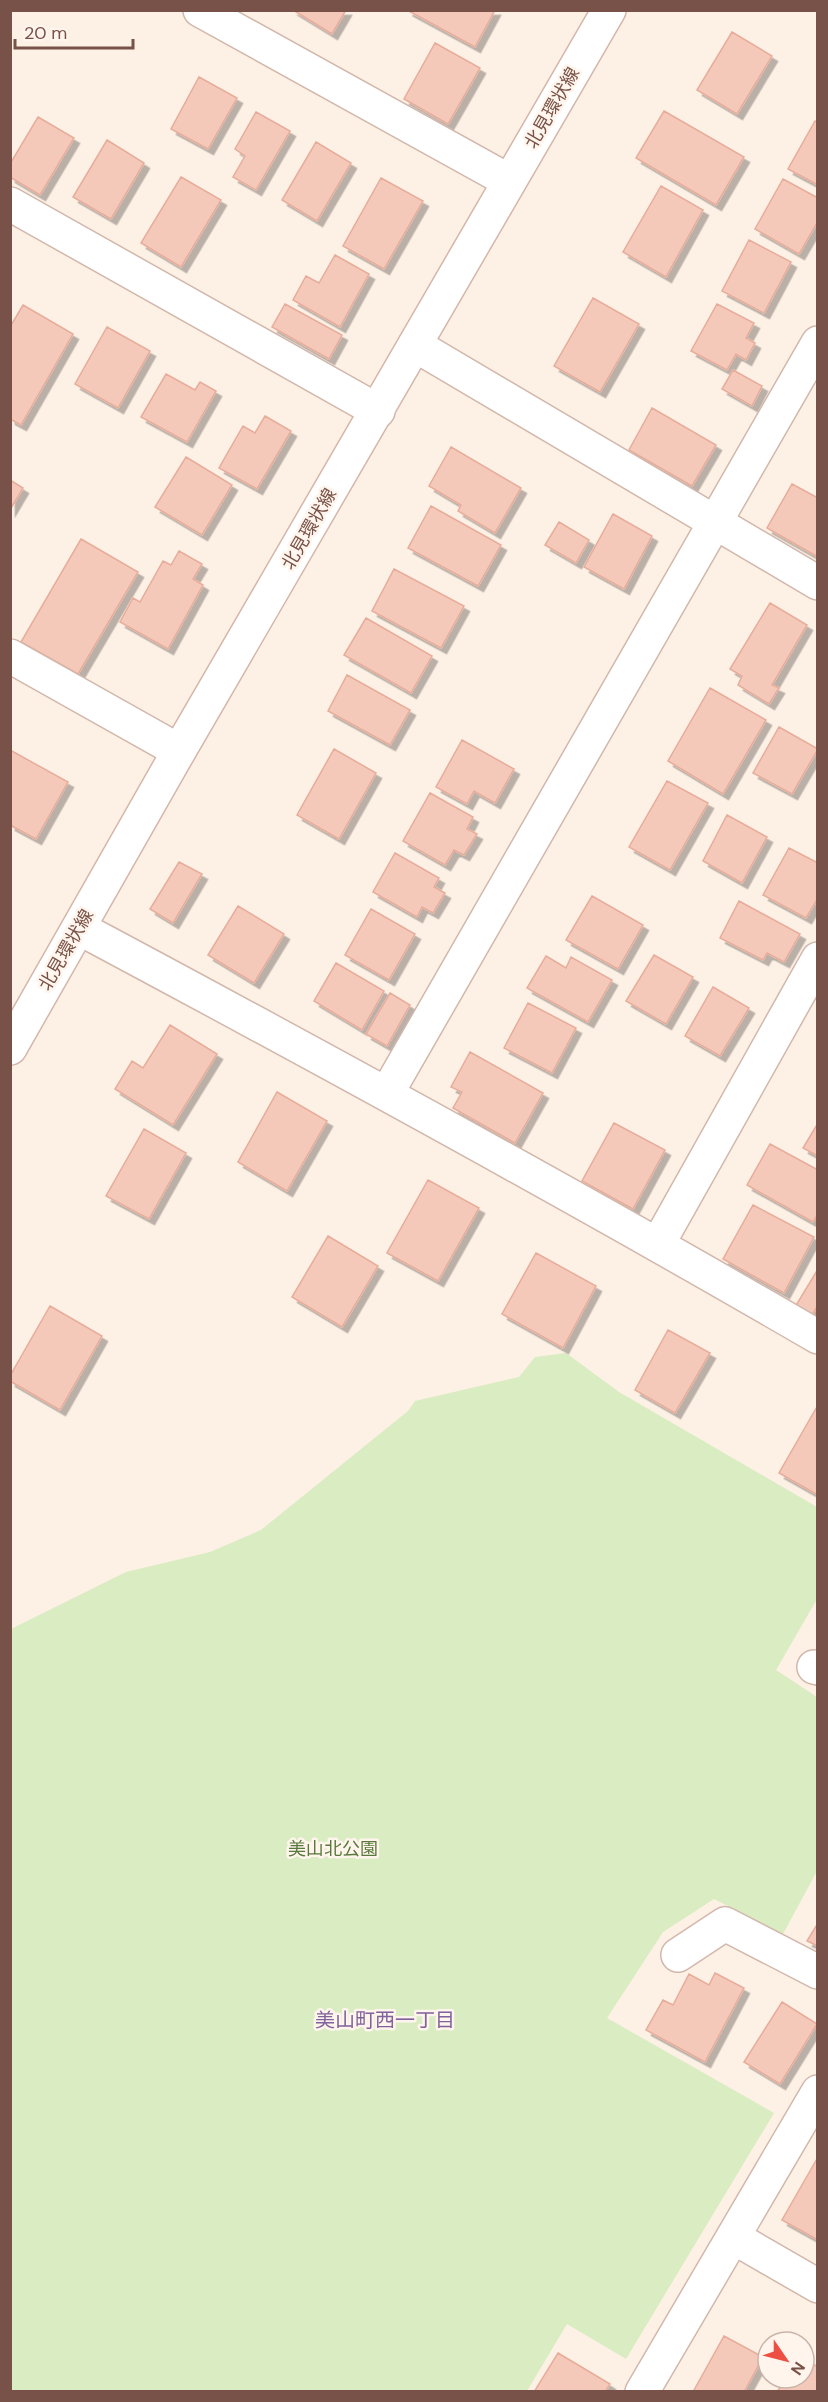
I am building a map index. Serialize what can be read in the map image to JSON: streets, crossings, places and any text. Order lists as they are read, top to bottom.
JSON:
{
  "streets": {
    "street": ["北見環状線"]
  },
  "districts": ["美山町西一丁目"],
  "parks": ["美山北公園"],
  "scale_bar": "20 m",
  "north": "bottom right"
}
